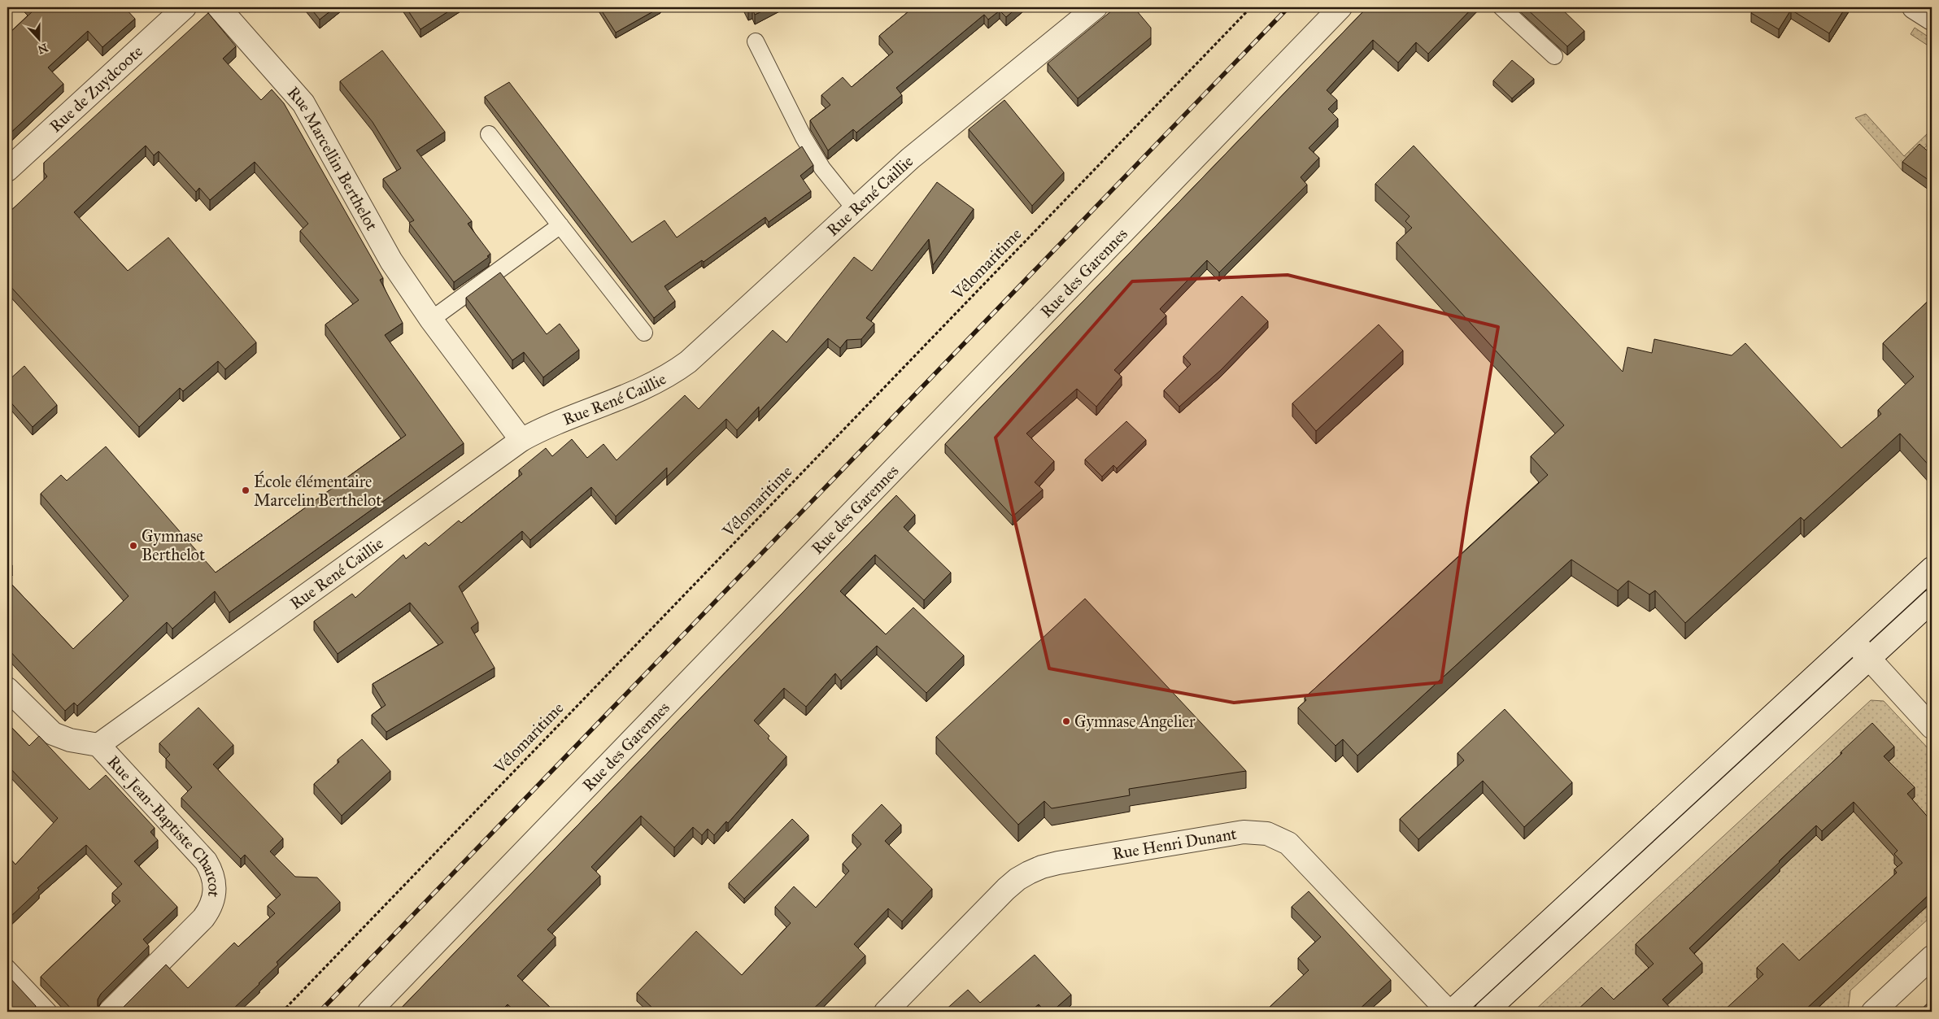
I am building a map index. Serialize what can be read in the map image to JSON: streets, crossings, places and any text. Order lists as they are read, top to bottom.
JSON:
{
  "streets": {
    "street": [
      "Rue de Zuydcoote",
      "Rue Marcellin Berthelot",
      "Rue René Caillie",
      "Rue des Garennes",
      "Rue Jean-Baptiste Charcot",
      "Rue Henri Dunant"
    ],
    "path": ["Vélomaritime"]
  },
  "crossings": [
    ["Rue Marcellin Berthelot", "Rue René Caillie"],
    ["Rue René Caillie", "Rue Jean-Baptiste Charcot"]
  ],
  "places": ["École élémentaire Marcelin Berthelot", "Gymnase Berthelot", "Gymnase Angelier"],
  "north": "bottom"
}
